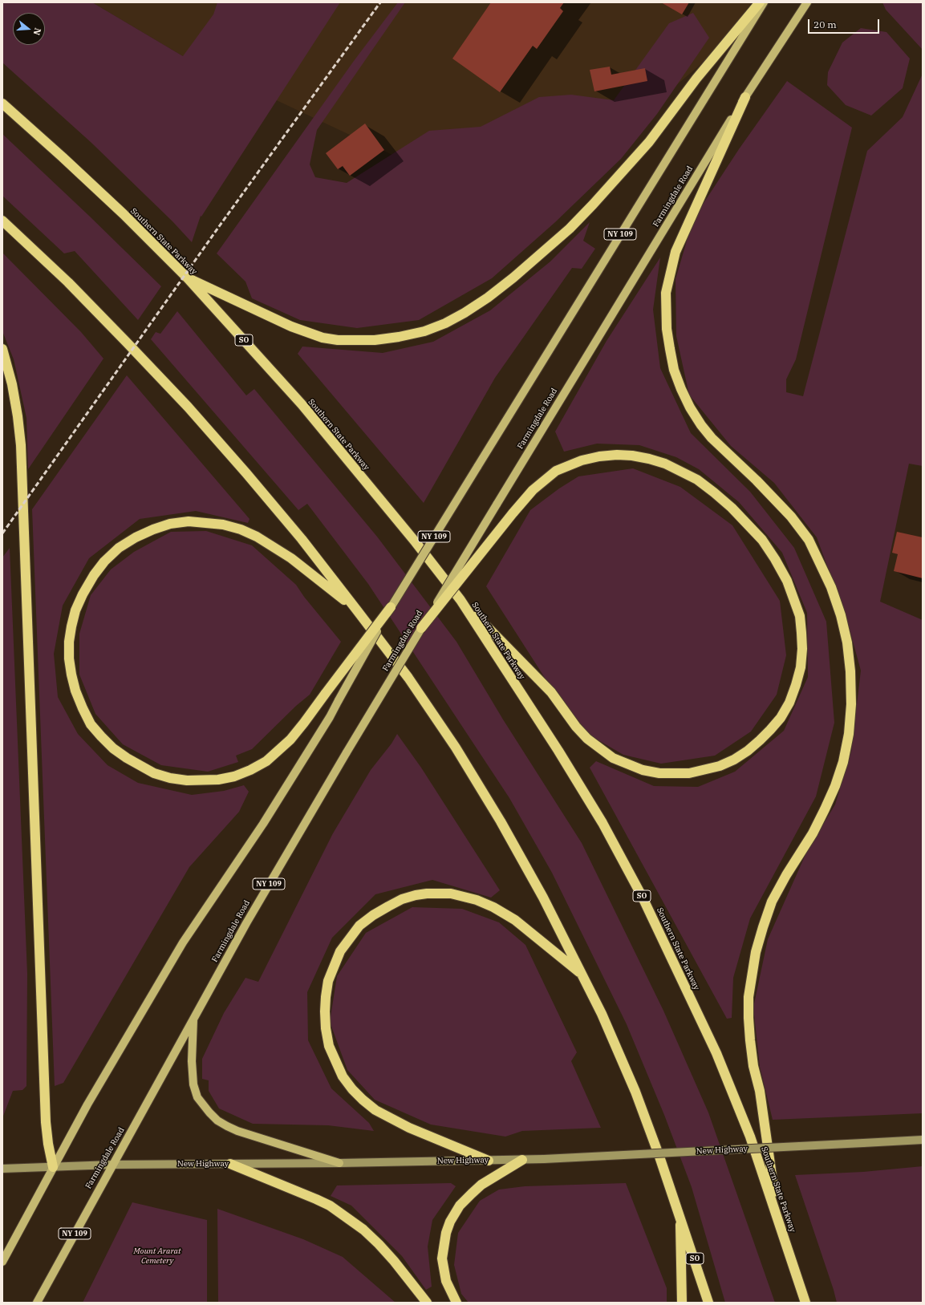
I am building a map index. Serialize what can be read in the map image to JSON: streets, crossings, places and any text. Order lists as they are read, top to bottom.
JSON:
{
  "streets": {
    "highway": ["Southern State Parkway", "SO"],
    "main road": ["Farmingdale Road", "NY 109", "New Highway"]
  },
  "crossings": [
    ["Farmingdale Road", "New Highway"],
    ["NY 109", "New Highway"]
  ],
  "parks": ["Mount Ararat Cemetery"],
  "scale_bar": "20 m",
  "north": "right"
}
